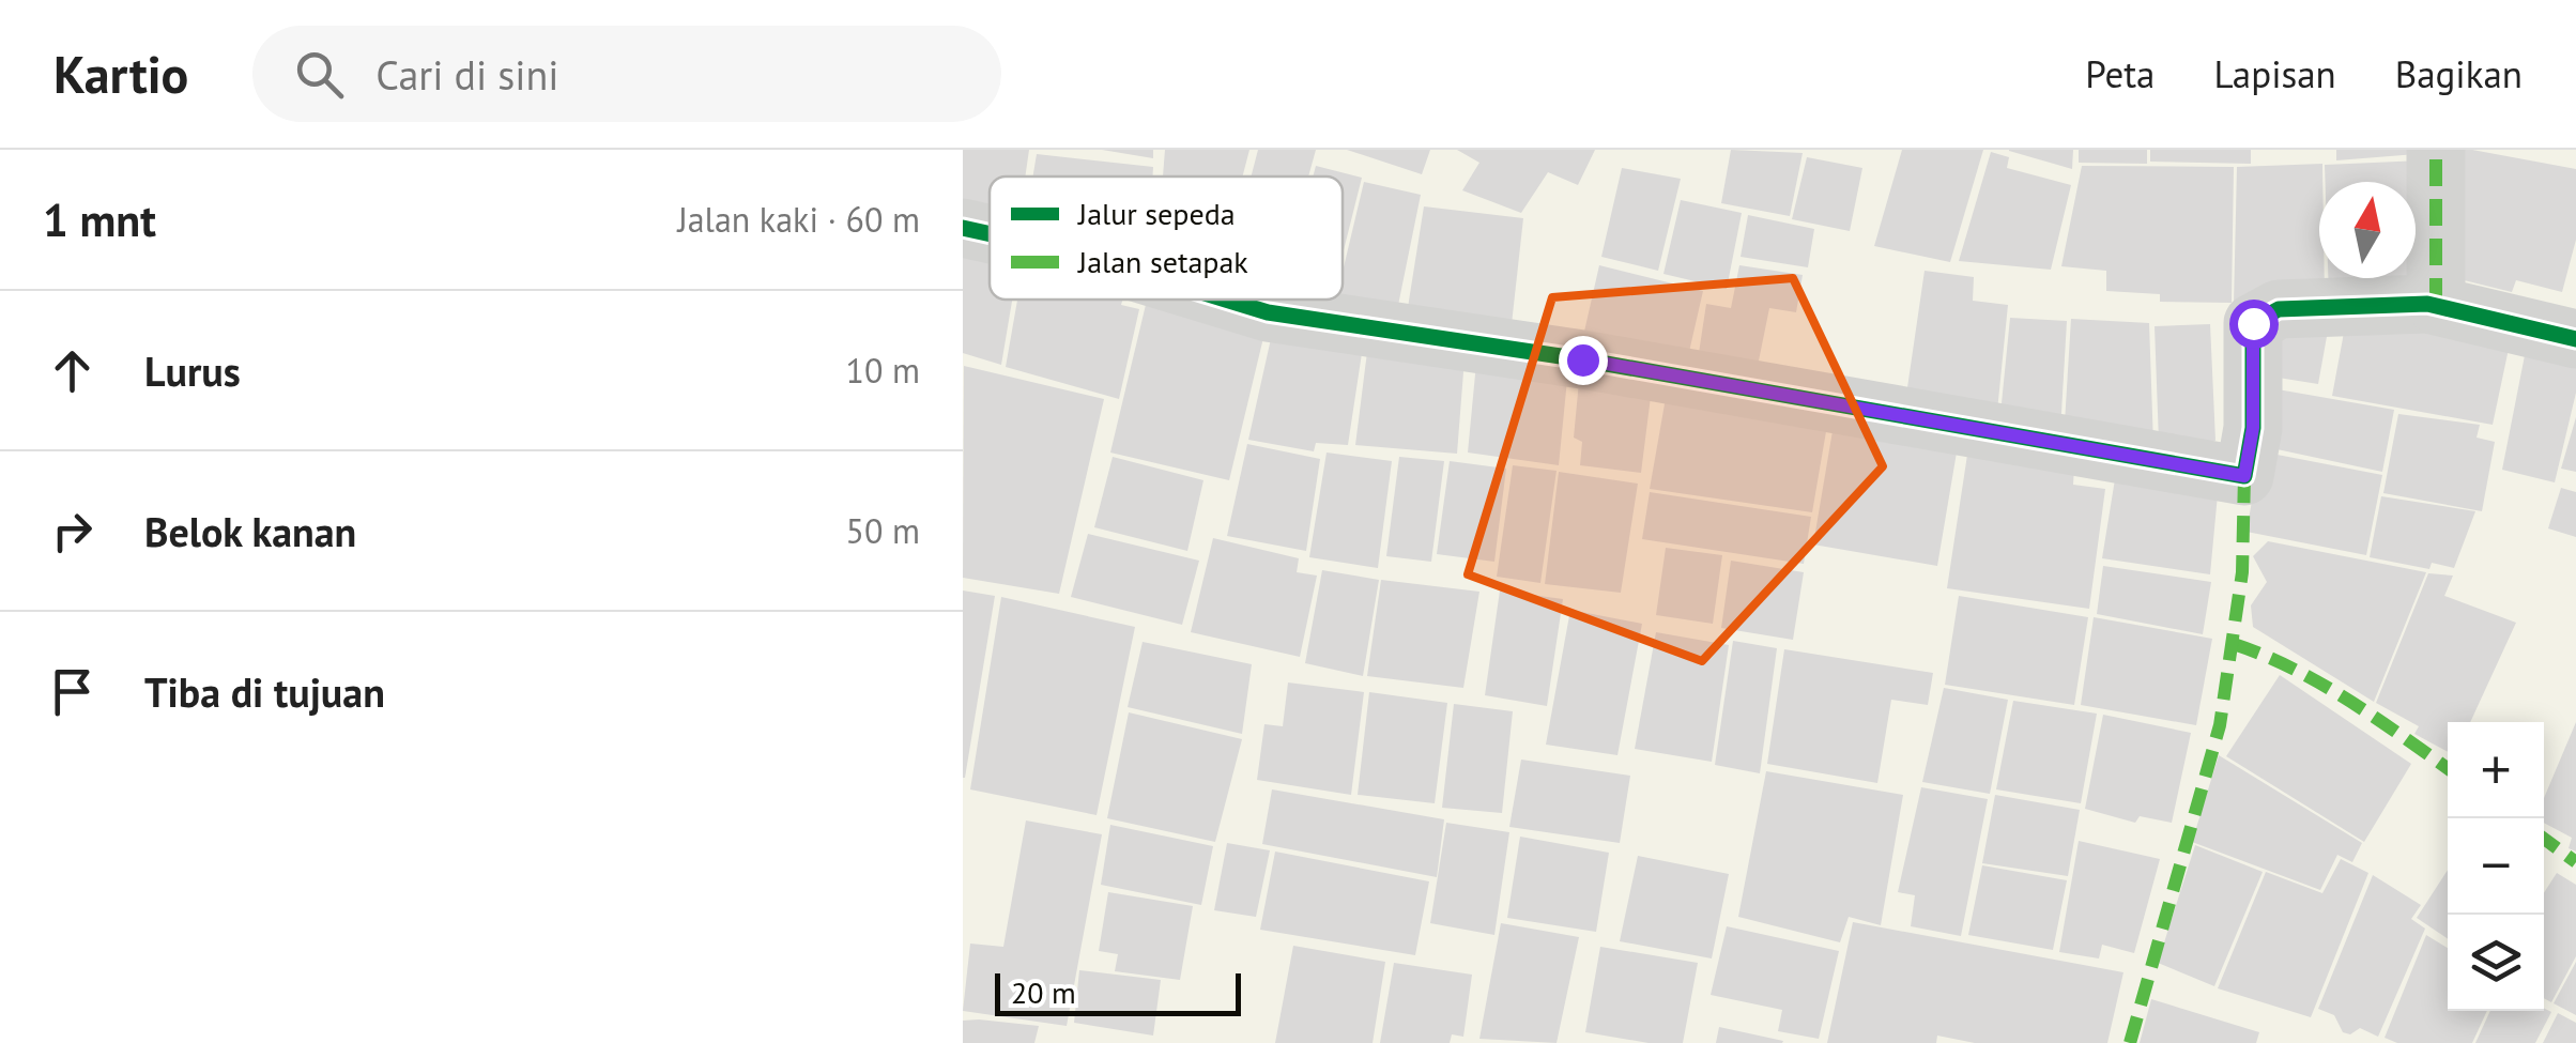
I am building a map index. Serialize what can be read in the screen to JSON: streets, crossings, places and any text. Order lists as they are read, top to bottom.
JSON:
{
  "legend": ["Jalur sepeda", "Jalan setapak"],
  "scale_bar": "20 m",
  "north": "top",
  "page": {
    "header": "Kartio",
    "search": "Cari di sini",
    "nav": ["Peta", "Lapisan", "Bagikan"],
    "heading": ["1 mnt", "Jalan kaki · 60 m"],
    "list": [
      ["Lurus", "10 m"],
      ["Belok kanan", "50 m"],
      "Tiba di tujuan"
    ],
    "map_buttons": ["+", "−"],
    "scale": "20 m"
  }
}
